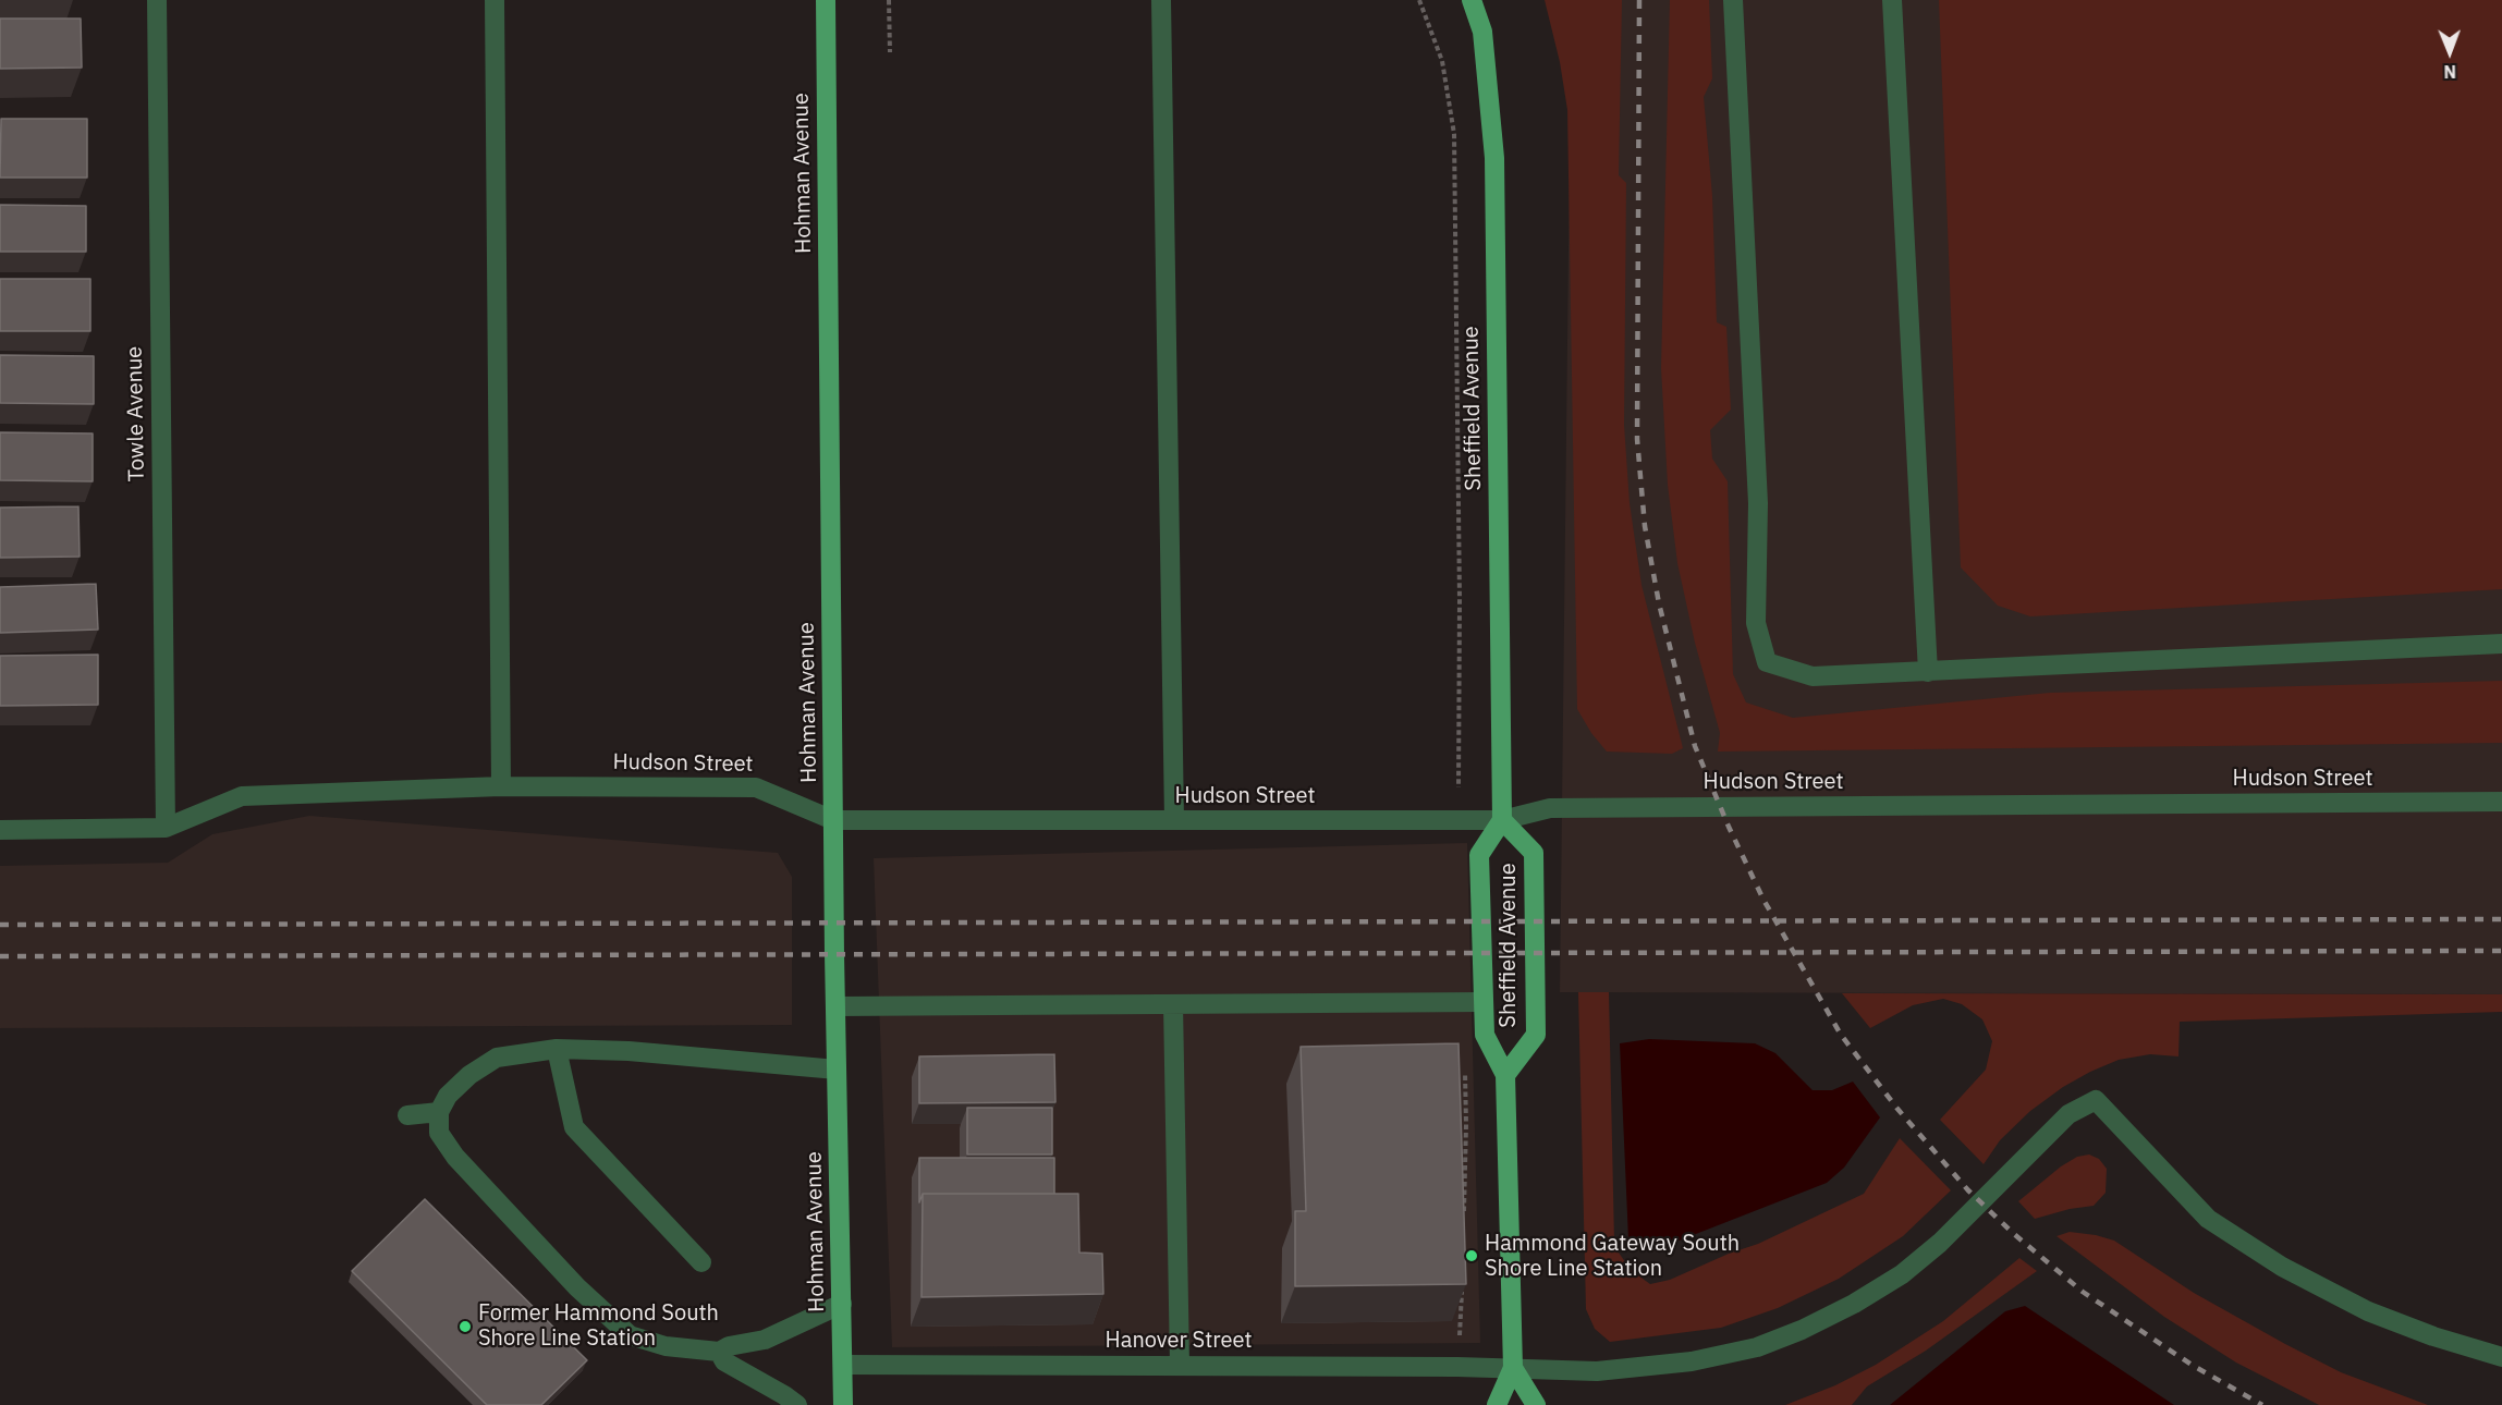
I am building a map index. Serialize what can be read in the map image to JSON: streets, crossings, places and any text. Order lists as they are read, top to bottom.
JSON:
{
  "streets": {
    "main road": ["Hohman Avenue", "Sheffield Avenue"],
    "street": ["Towle Avenue", "Hudson Street", "Hanover Street"]
  },
  "crossings": [
    ["Hohman Avenue", "Hudson Street"],
    ["Hohman Avenue", "Hanover Street"],
    ["Sheffield Avenue", "Hudson Street"],
    ["Sheffield Avenue", "Hanover Street"],
    ["Towle Avenue", "Hudson Street"]
  ],
  "places": ["Hammond Gateway South Shore Line Station", "Former Hammond South Shore Line Station"],
  "north": "bottom"
}
